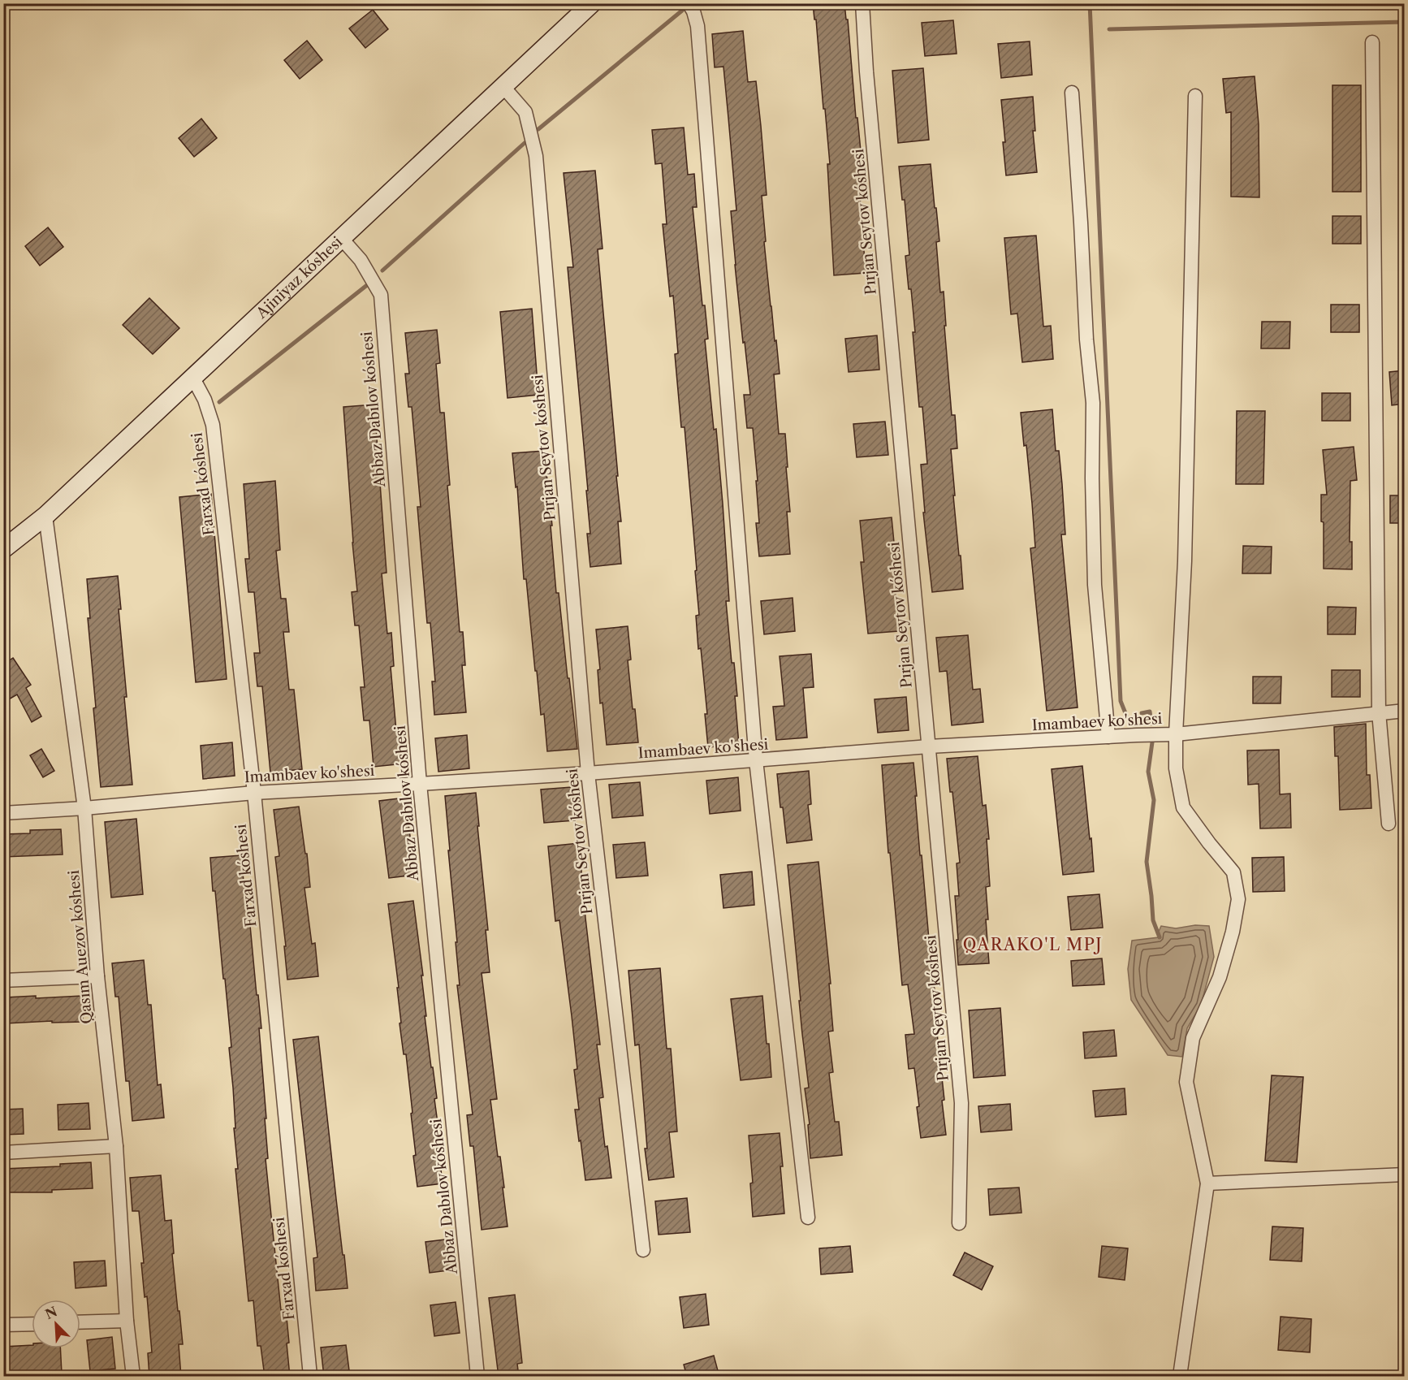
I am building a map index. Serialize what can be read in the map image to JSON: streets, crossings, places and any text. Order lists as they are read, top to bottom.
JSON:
{
  "streets": {
    "street": [
      "Pırjan Seytov kóshesi",
      "Ajiniyaz kóshesi",
      "Abbaz Dabılov kóshesi",
      "Farxad kóshesi",
      "Imambaev ko'shesi",
      "Qasım Auezov kóshesi"
    ]
  },
  "crossings": [
    ["Pırjan Seytov kóshesi", "Ajiniyaz kóshesi"],
    ["Pırjan Seytov kóshesi", "Imambaev ko'shesi"],
    ["Ajiniyaz kóshesi", "Abbaz Dabılov kóshesi"],
    ["Ajiniyaz kóshesi", "Farxad kóshesi"],
    ["Ajiniyaz kóshesi", "Qasım Auezov kóshesi"],
    ["Abbaz Dabılov kóshesi", "Imambaev ko'shesi"],
    ["Farxad kóshesi", "Imambaev ko'shesi"],
    ["Imambaev ko'shesi", "Qasım Auezov kóshesi"]
  ],
  "districts": ["QARAKO'L MPJ"],
  "north": "top left"
}
